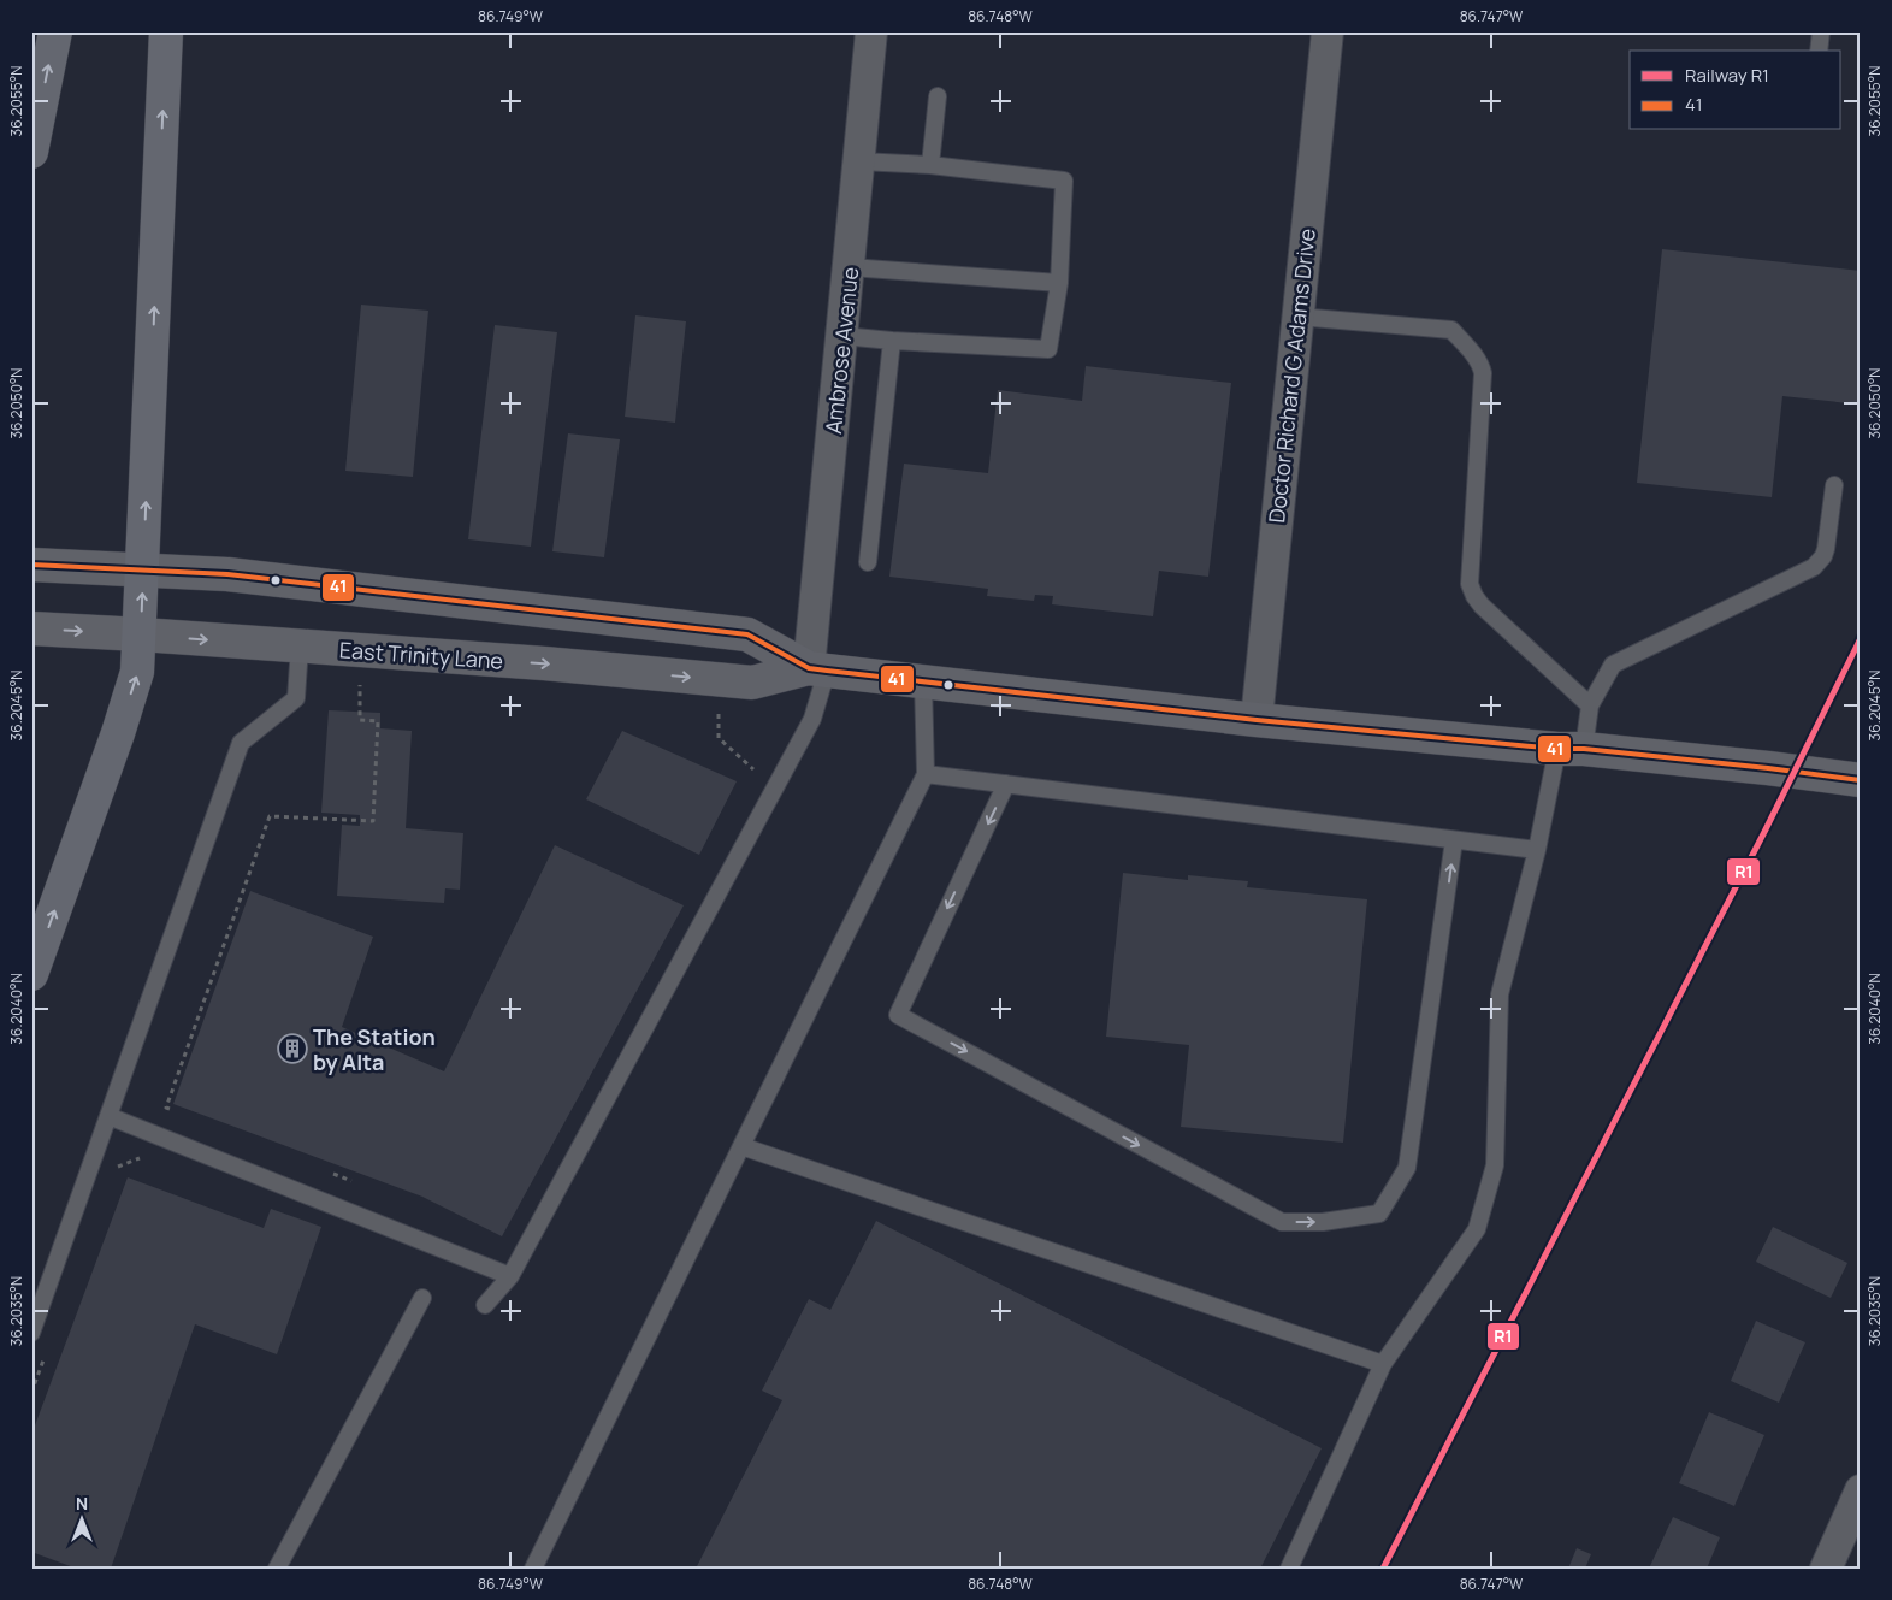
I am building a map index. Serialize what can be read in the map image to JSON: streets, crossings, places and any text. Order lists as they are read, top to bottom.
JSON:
{
  "streets": {
    "main road": ["East Trinity Lane"],
    "street": ["Ambrose Avenue", "Doctor Richard G Adams Drive"]
  },
  "crossings": [
    ["Ambrose Avenue", "East Trinity Lane"],
    ["Doctor Richard G Adams Drive", "East Trinity Lane"]
  ],
  "places": {
    "building": ["The Station by Alta"]
  },
  "lines": ["transit line 41", "rail line R1"],
  "legend": ["Railway R1", "41"],
  "north": "top",
  "coordinates": [
    "86.749°W",
    "86.748°W",
    "86.747°W",
    "36.2055°N",
    "36.2050°N",
    "36.2045°N",
    "36.2040°N",
    "36.2035°N"
  ]
}
